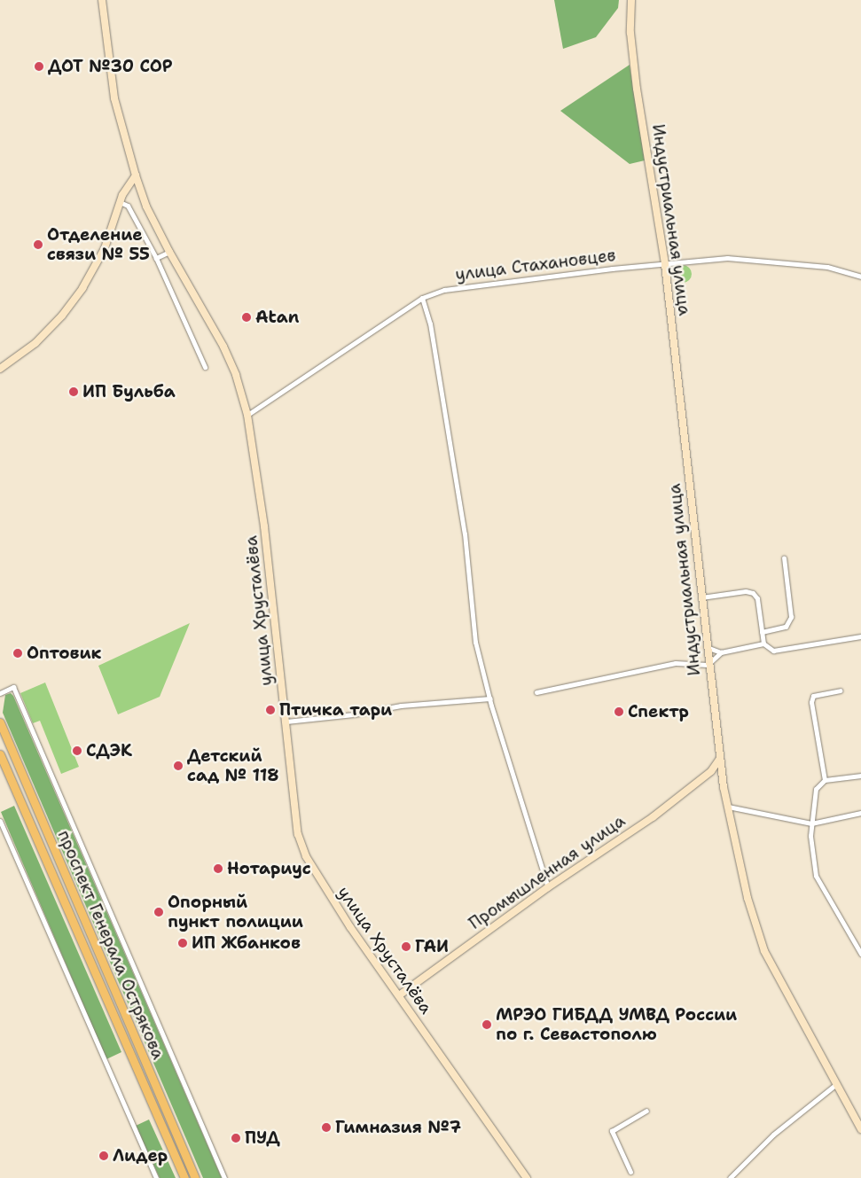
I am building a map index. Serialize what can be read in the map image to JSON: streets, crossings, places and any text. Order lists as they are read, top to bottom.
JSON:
{
  "streets": {
    "main road": [
      "Индустриальная улица",
      "улица Хрусталёва",
      "Промышленная улица",
      "проспект Генерала Острякова"
    ],
    "street": ["улица Стахановцев"]
  },
  "crossings": [
    ["Индустриальная улица", "улица Стахановцев"],
    ["Индустриальная улица", "Промышленная улица"],
    ["улица Стахановцев", "улица Хрусталёва"],
    ["улица Хрусталёва", "Промышленная улица"]
  ],
  "places": [
    "ДОТ №30 СОР",
    "Отделение связи № 55",
    "Atan",
    "ИП Бульба",
    "Оптовик",
    "Птичка тари",
    "Спектр",
    "СДЭК",
    "Детский сад № 118",
    "Нотариус",
    "Опорный пункт полиции",
    "ИП Жбанков",
    "ГАИ",
    "МРЭО ГИБДД УМВД России по г. Севастополю",
    "Гимназия №7",
    "ПУД",
    "Лидер"
  ]
}
